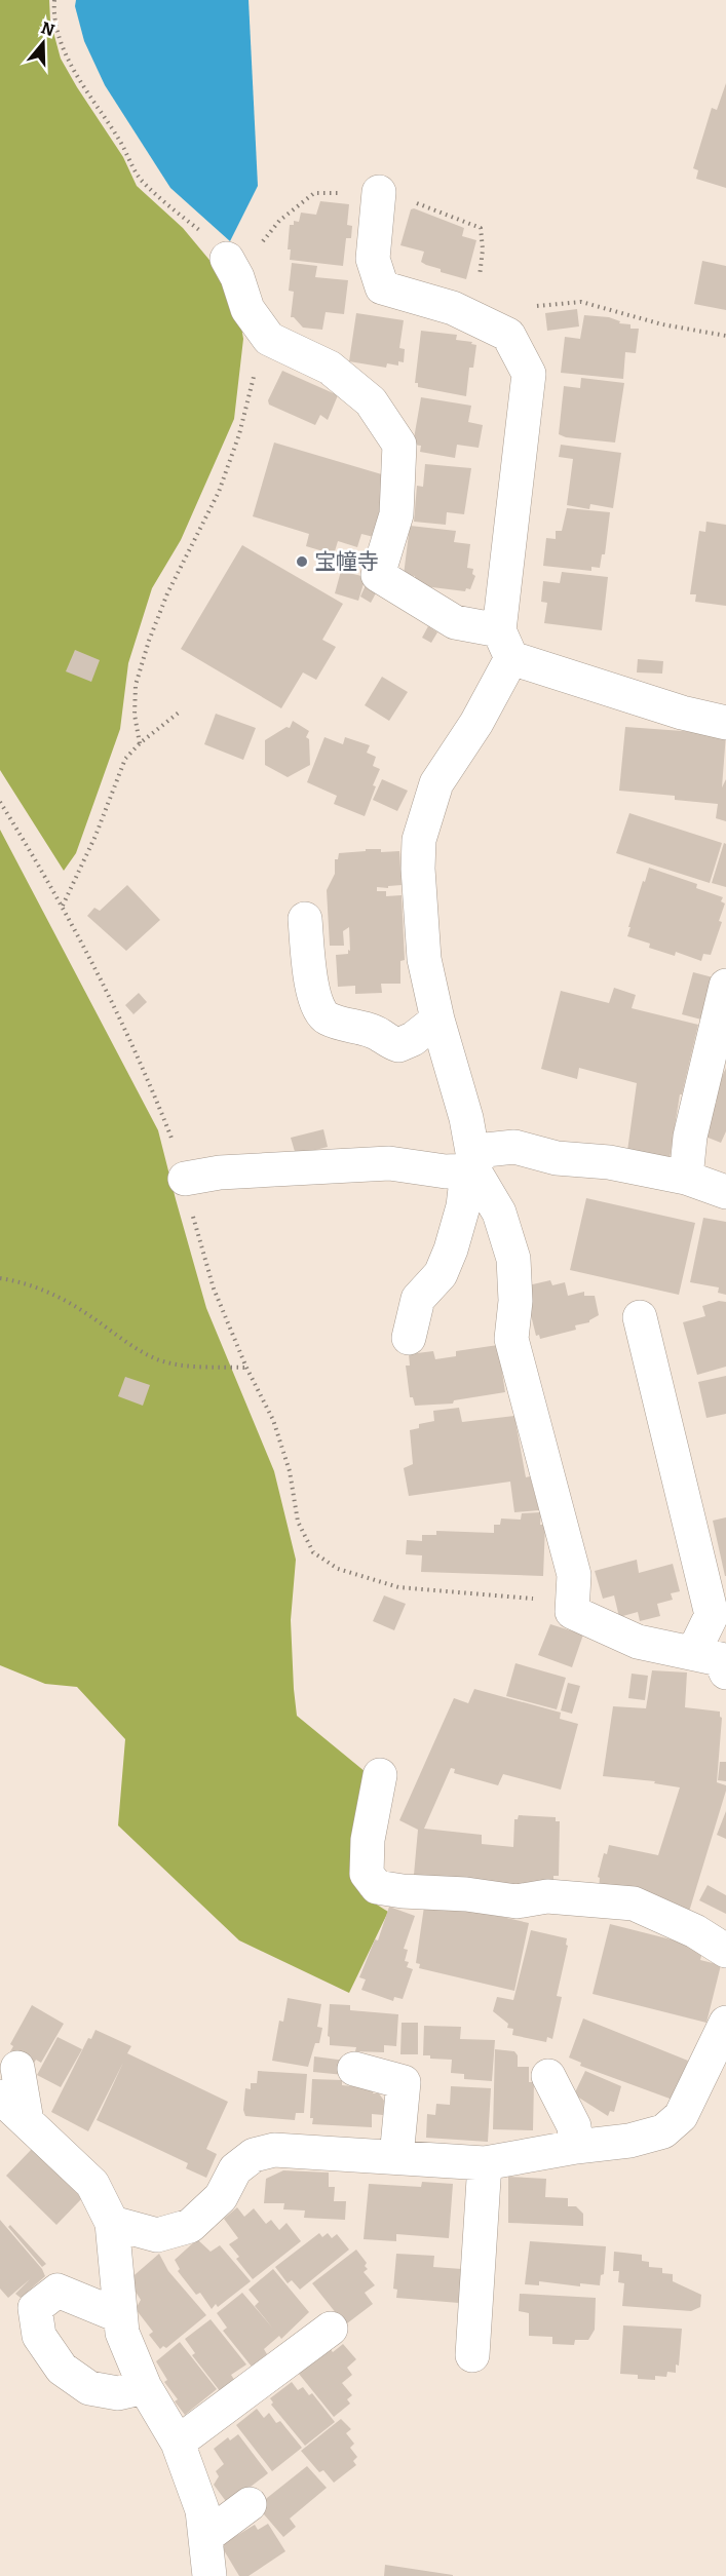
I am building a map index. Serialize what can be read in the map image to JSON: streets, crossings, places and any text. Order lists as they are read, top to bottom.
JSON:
{
  "places": ["宝幢寺"],
  "north": "top"
}
